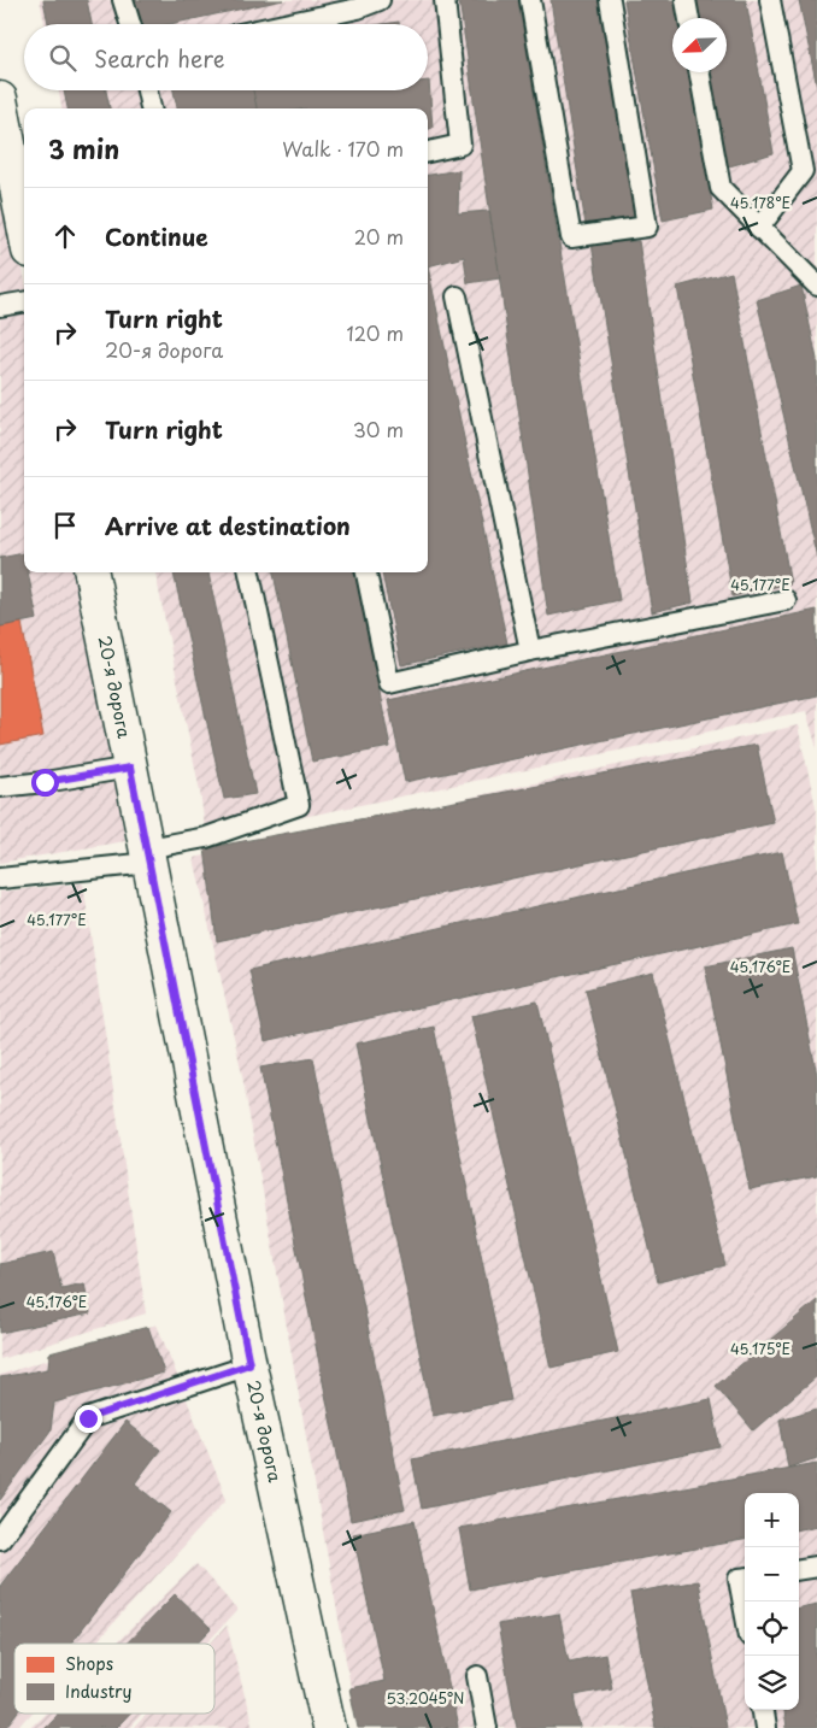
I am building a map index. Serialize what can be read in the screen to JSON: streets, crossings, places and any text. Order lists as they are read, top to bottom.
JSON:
{
  "streets": {
    "main road": ["20-я дорога"]
  },
  "legend": ["Shops", "Industry"],
  "north": "bottom left",
  "page": {
    "search": "Search here",
    "heading": ["3 min", "Walk · 170 m"],
    "list": [
      ["Continue", "20 m"],
      ["Turn right", "20-я дорога", "120 m"],
      ["Turn right", "30 m"],
      "Arrive at destination"
    ],
    "map_buttons": ["+", "−"]
  },
  "coordinates": [
    "45.178°E",
    "45.177°E",
    "45.176°E",
    "45.175°E",
    "53.2045°N"
  ]
}
